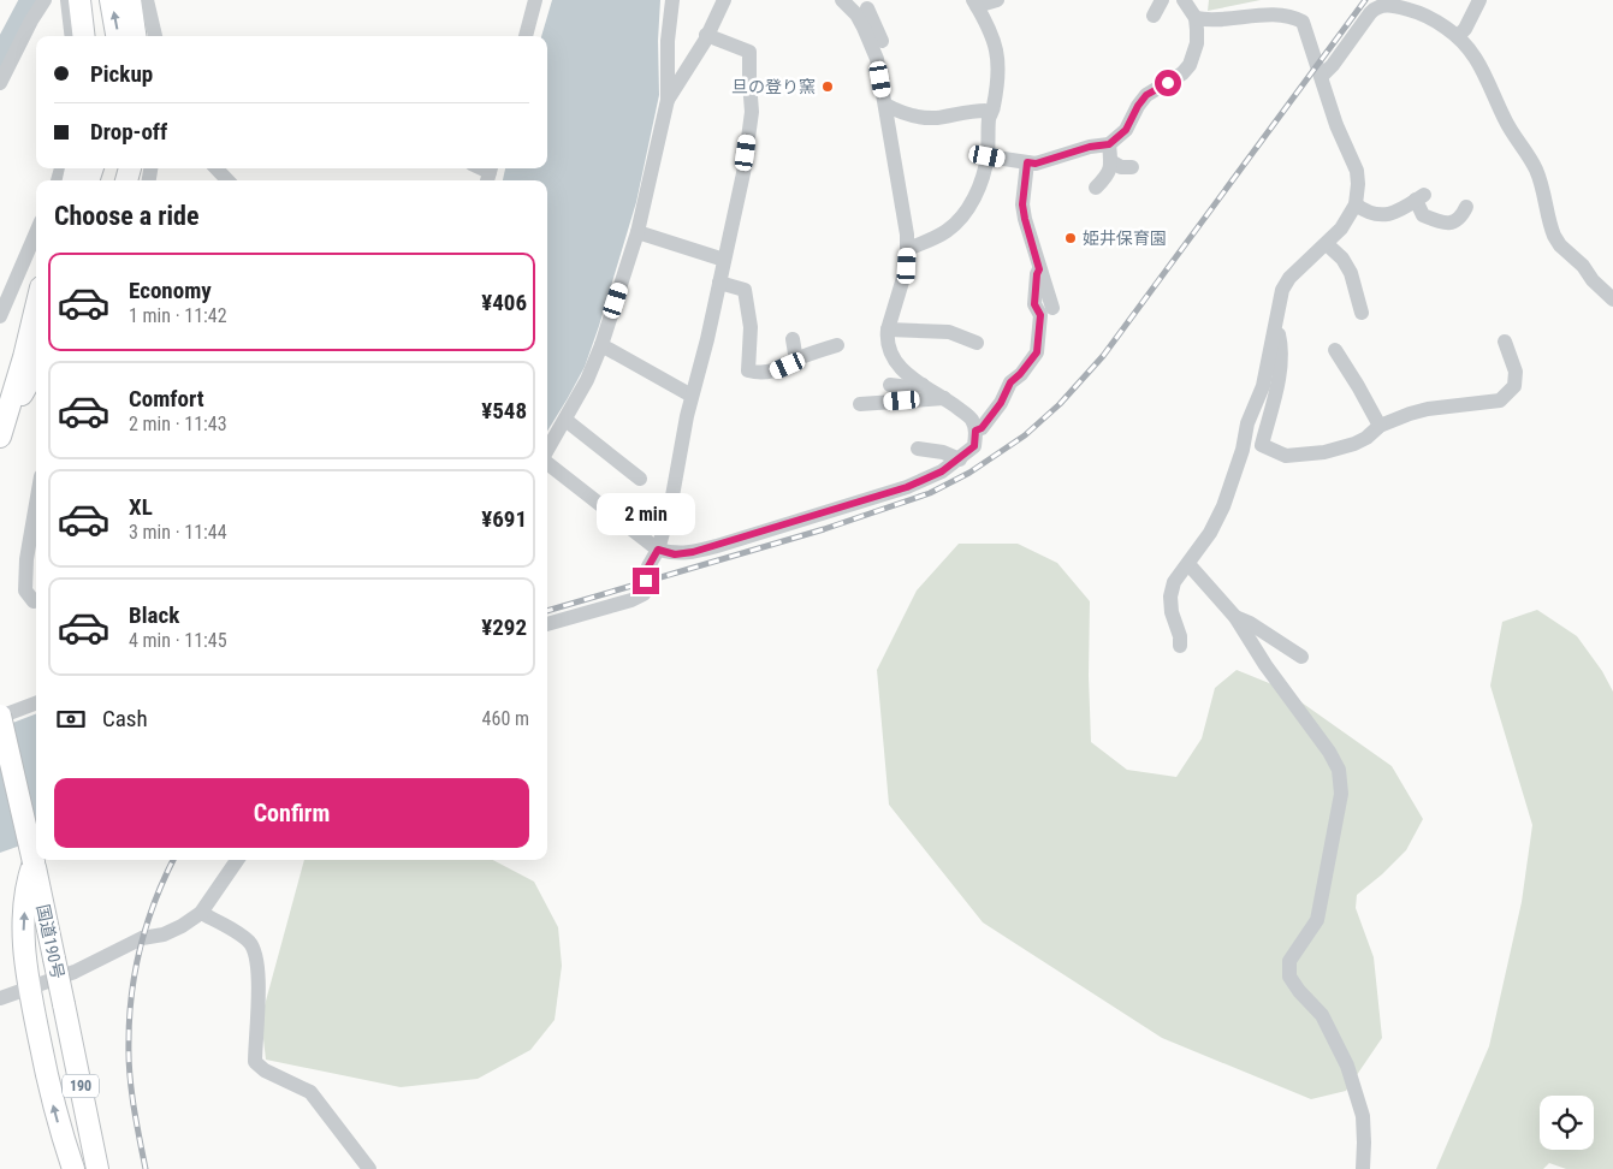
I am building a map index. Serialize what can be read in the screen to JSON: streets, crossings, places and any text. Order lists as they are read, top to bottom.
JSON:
{
  "streets": {
    "highway": ["国道190号", "190"]
  },
  "places": ["旦の登り窯", "姫井保育園"],
  "page": {
    "banner": ["Pickup", "Drop-off"],
    "heading": "Choose a ride",
    "list": [
      {
        "name": "Economy",
        "note": "1 min · 11:42",
        "value": "¥406"
      },
      {
        "name": "Comfort",
        "note": "2 min · 11:43",
        "value": "¥548"
      },
      {
        "name": "XL",
        "note": "3 min · 11:44",
        "value": "¥691"
      },
      {
        "name": "Black",
        "note": "4 min · 11:45",
        "value": "¥292"
      }
    ],
    "bubble": "2 min",
    "pay": ["Cash", "460 m"],
    "buttons": "Confirm"
  }
}
